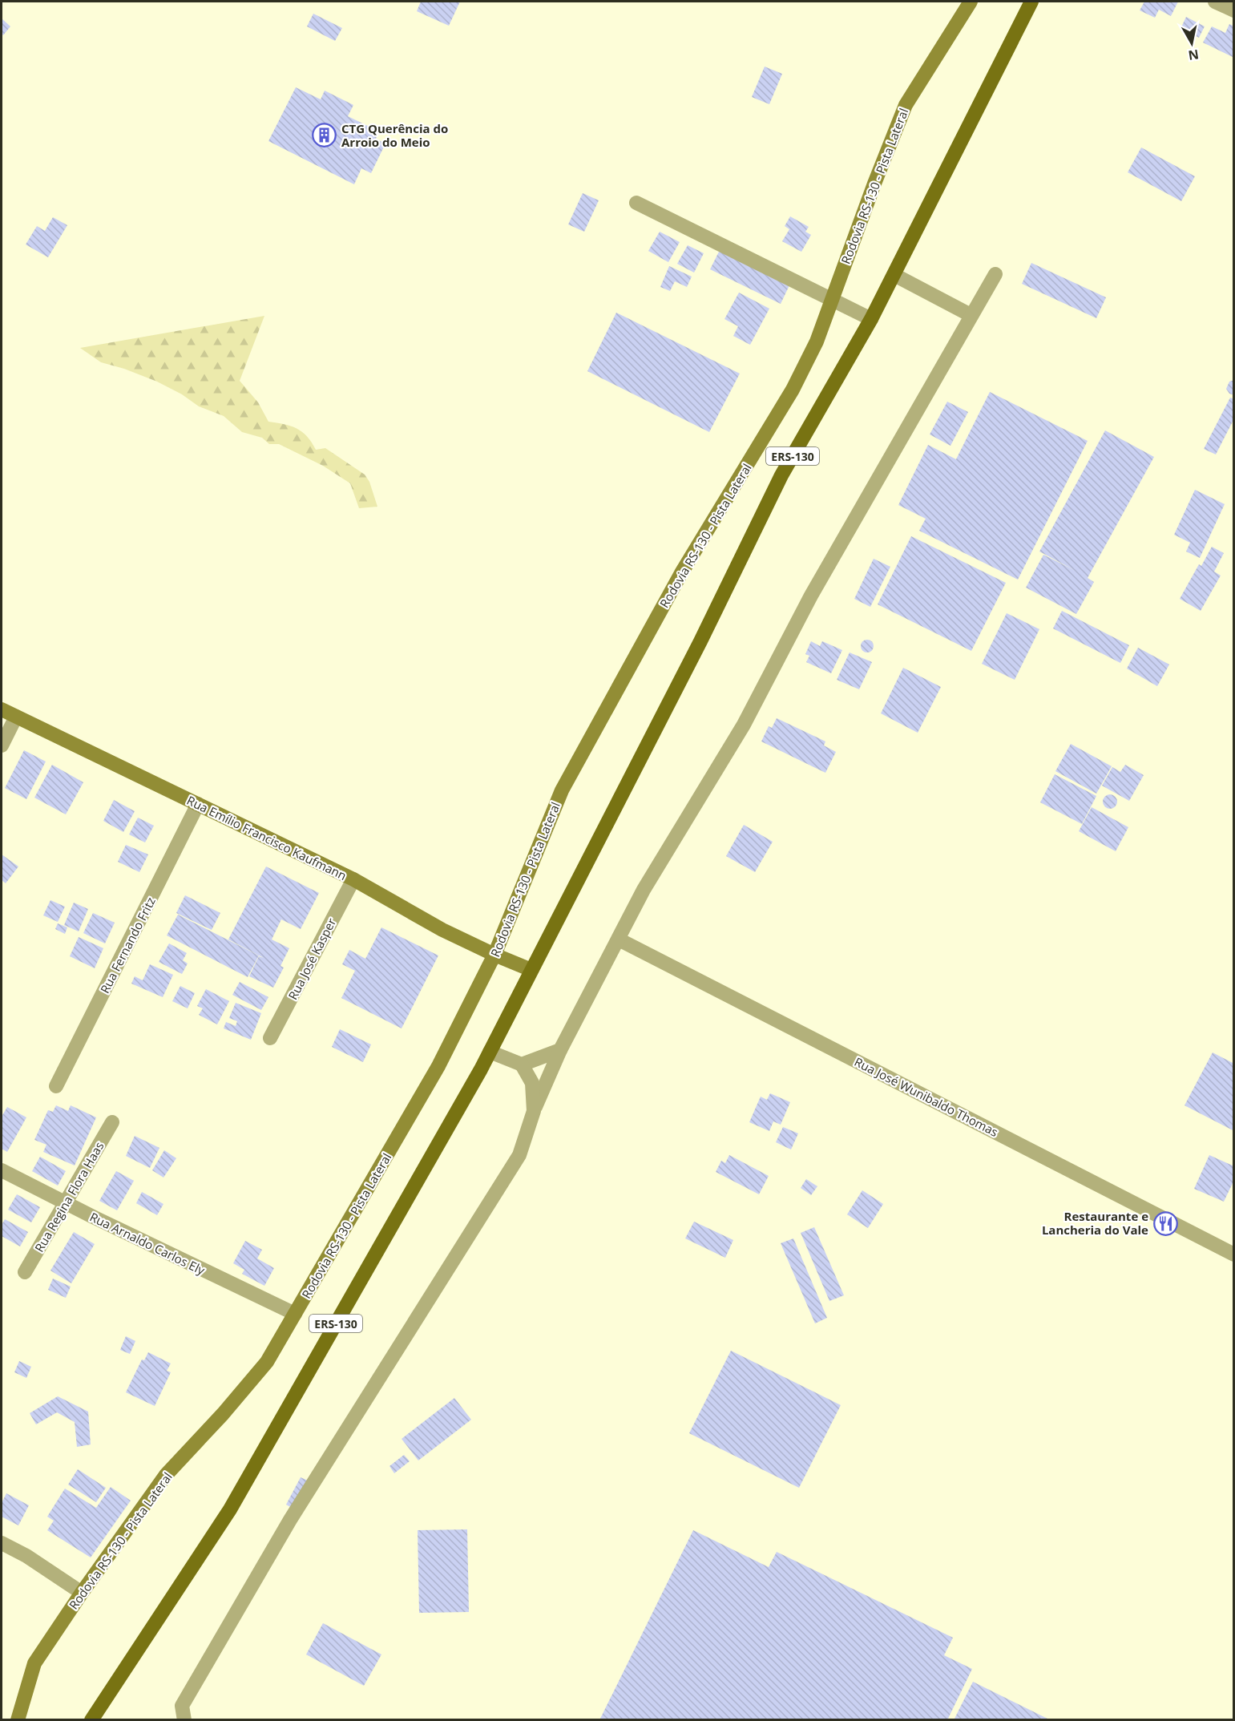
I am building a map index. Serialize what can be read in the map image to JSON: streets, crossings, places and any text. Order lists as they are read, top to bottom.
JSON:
{
  "streets": {
    "main road": ["ERS-130"],
    "street": [
      "Rodovia RS-130 - Pista Lateral",
      "Rua Emílio Francisco Kaufmann",
      "Rua Fernando Fritz",
      "Rua José Kasper",
      "Rua José Wunibaldo Thomas",
      "Rua Regina Flora Haas",
      "Rua Arnaldo Carlos Ely"
    ]
  },
  "crossings": [
    ["Rodovia RS-130 - Pista Lateral", "Rua Emílio Francisco Kaufmann"],
    ["Rodovia RS-130 - Pista Lateral", "Rua Arnaldo Carlos Ely"],
    ["ERS-130", "Rua Emílio Francisco Kaufmann"],
    ["Rua Emílio Francisco Kaufmann", "Rua Fernando Fritz"],
    ["Rua Emílio Francisco Kaufmann", "Rua José Kasper"],
    ["Rua Regina Flora Haas", "Rua Arnaldo Carlos Ely"]
  ],
  "places": {
    "building": ["CTG Querência do Arroio do Meio"],
    "restaurant": ["Restaurante e Lancheria do Vale"]
  },
  "north": "bottom"
}
